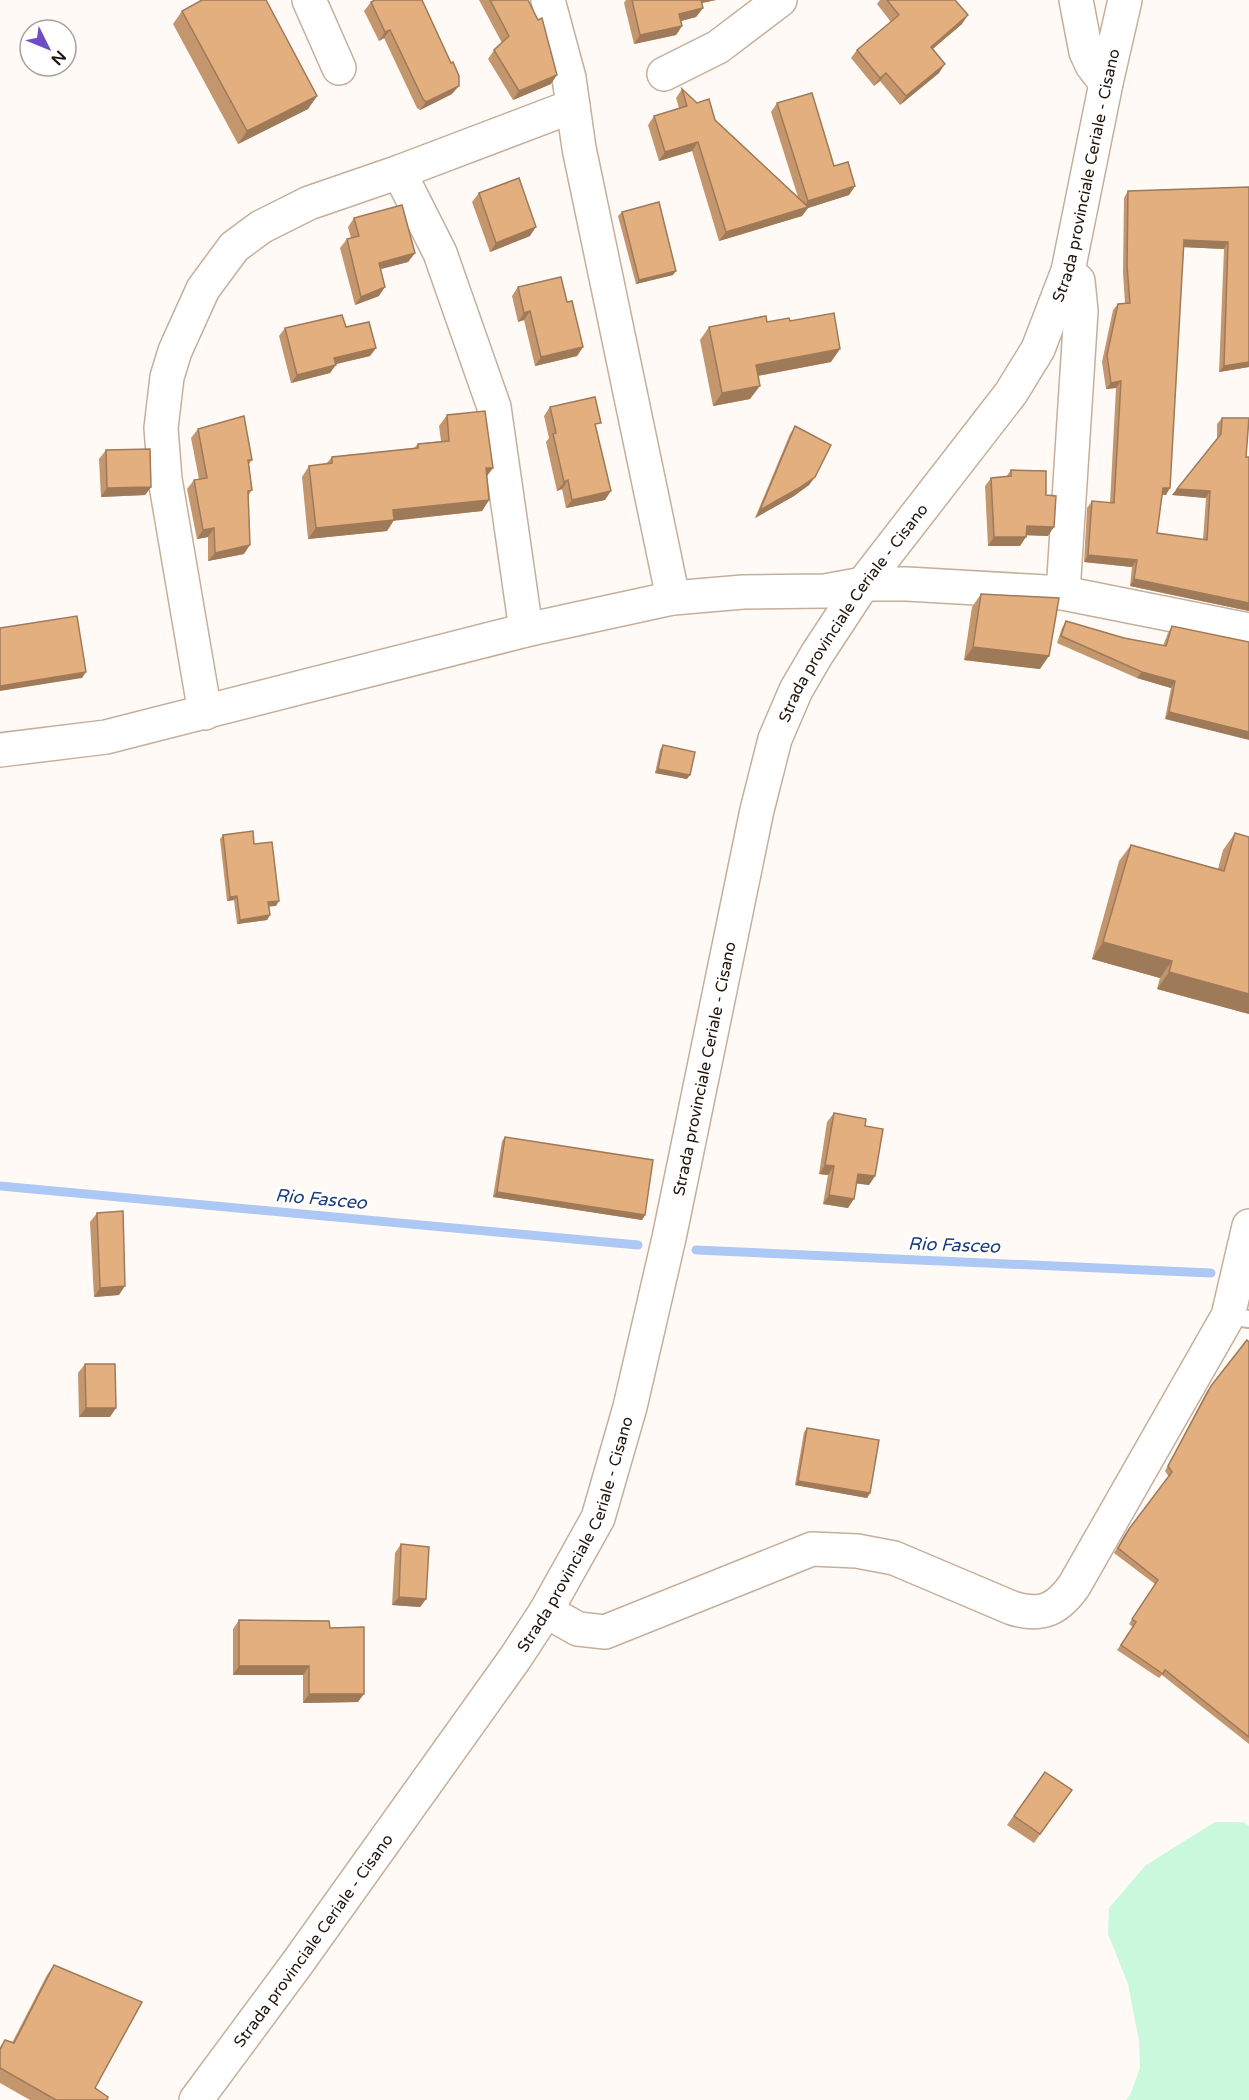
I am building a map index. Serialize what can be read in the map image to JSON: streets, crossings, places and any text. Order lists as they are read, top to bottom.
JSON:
{
  "streets": {
    "street": ["Strada provinciale Ceriale - Cisano"]
  },
  "water": ["Rio Fasceo"],
  "north": "bottom right"
}
